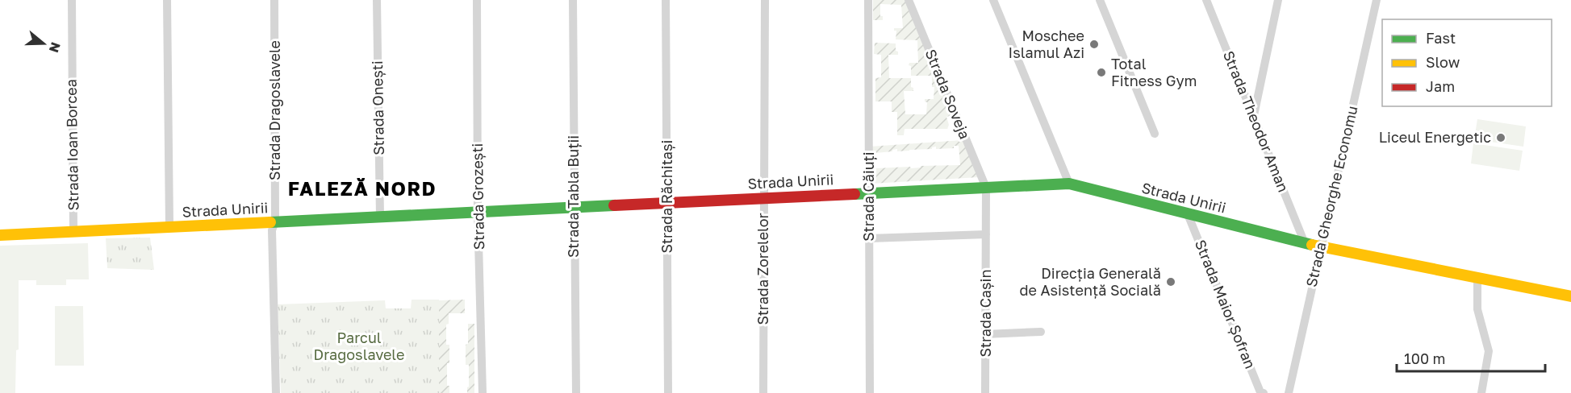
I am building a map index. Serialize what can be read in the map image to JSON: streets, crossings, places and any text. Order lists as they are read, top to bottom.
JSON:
{
  "streets": {
    "street": [
      "Strada Soveja",
      "Strada Onești",
      "Strada Dragoslavele",
      "Strada Theodor Aman",
      "Strada Ioan Borcea",
      "Strada Unirii",
      "Strada Grozești",
      "Strada Tabla Buții",
      "Strada Răchitași",
      "Strada Căiuți",
      "Strada Gheorghe Economu",
      "Strada Zorelelor",
      "Strada Maior Șofran",
      "Strada Cașin"
    ]
  },
  "crossings": [
    ["Strada Soveja", "Strada Unirii"],
    ["Strada Soveja", "Strada Cașin"],
    ["Strada Onești", "Strada Unirii"],
    ["Strada Dragoslavele", "Strada Unirii"],
    ["Strada Theodor Aman", "Strada Unirii"],
    ["Strada Ioan Borcea", "Strada Unirii"],
    ["Strada Unirii", "Strada Grozești"],
    ["Strada Unirii", "Strada Tabla Buții"],
    ["Strada Unirii", "Strada Răchitași"],
    ["Strada Unirii", "Strada Căiuți"],
    ["Strada Unirii", "Strada Gheorghe Economu"],
    ["Strada Unirii", "Strada Zorelelor"],
    ["Strada Unirii", "Strada Maior Șofran"],
    ["Strada Unirii", "Strada Cașin"]
  ],
  "districts": ["FALEZĂ NORD"],
  "parks": ["Parcul Dragoslavele"],
  "places": [
    "Moschee Islamul Azi",
    "Total Fitness Gym",
    "Liceul Energetic",
    "Direcția Generală de Asistență Socială"
  ],
  "legend": ["Fast", "Slow", "Jam"],
  "scale_bar": "100 m",
  "north": "right"
}
